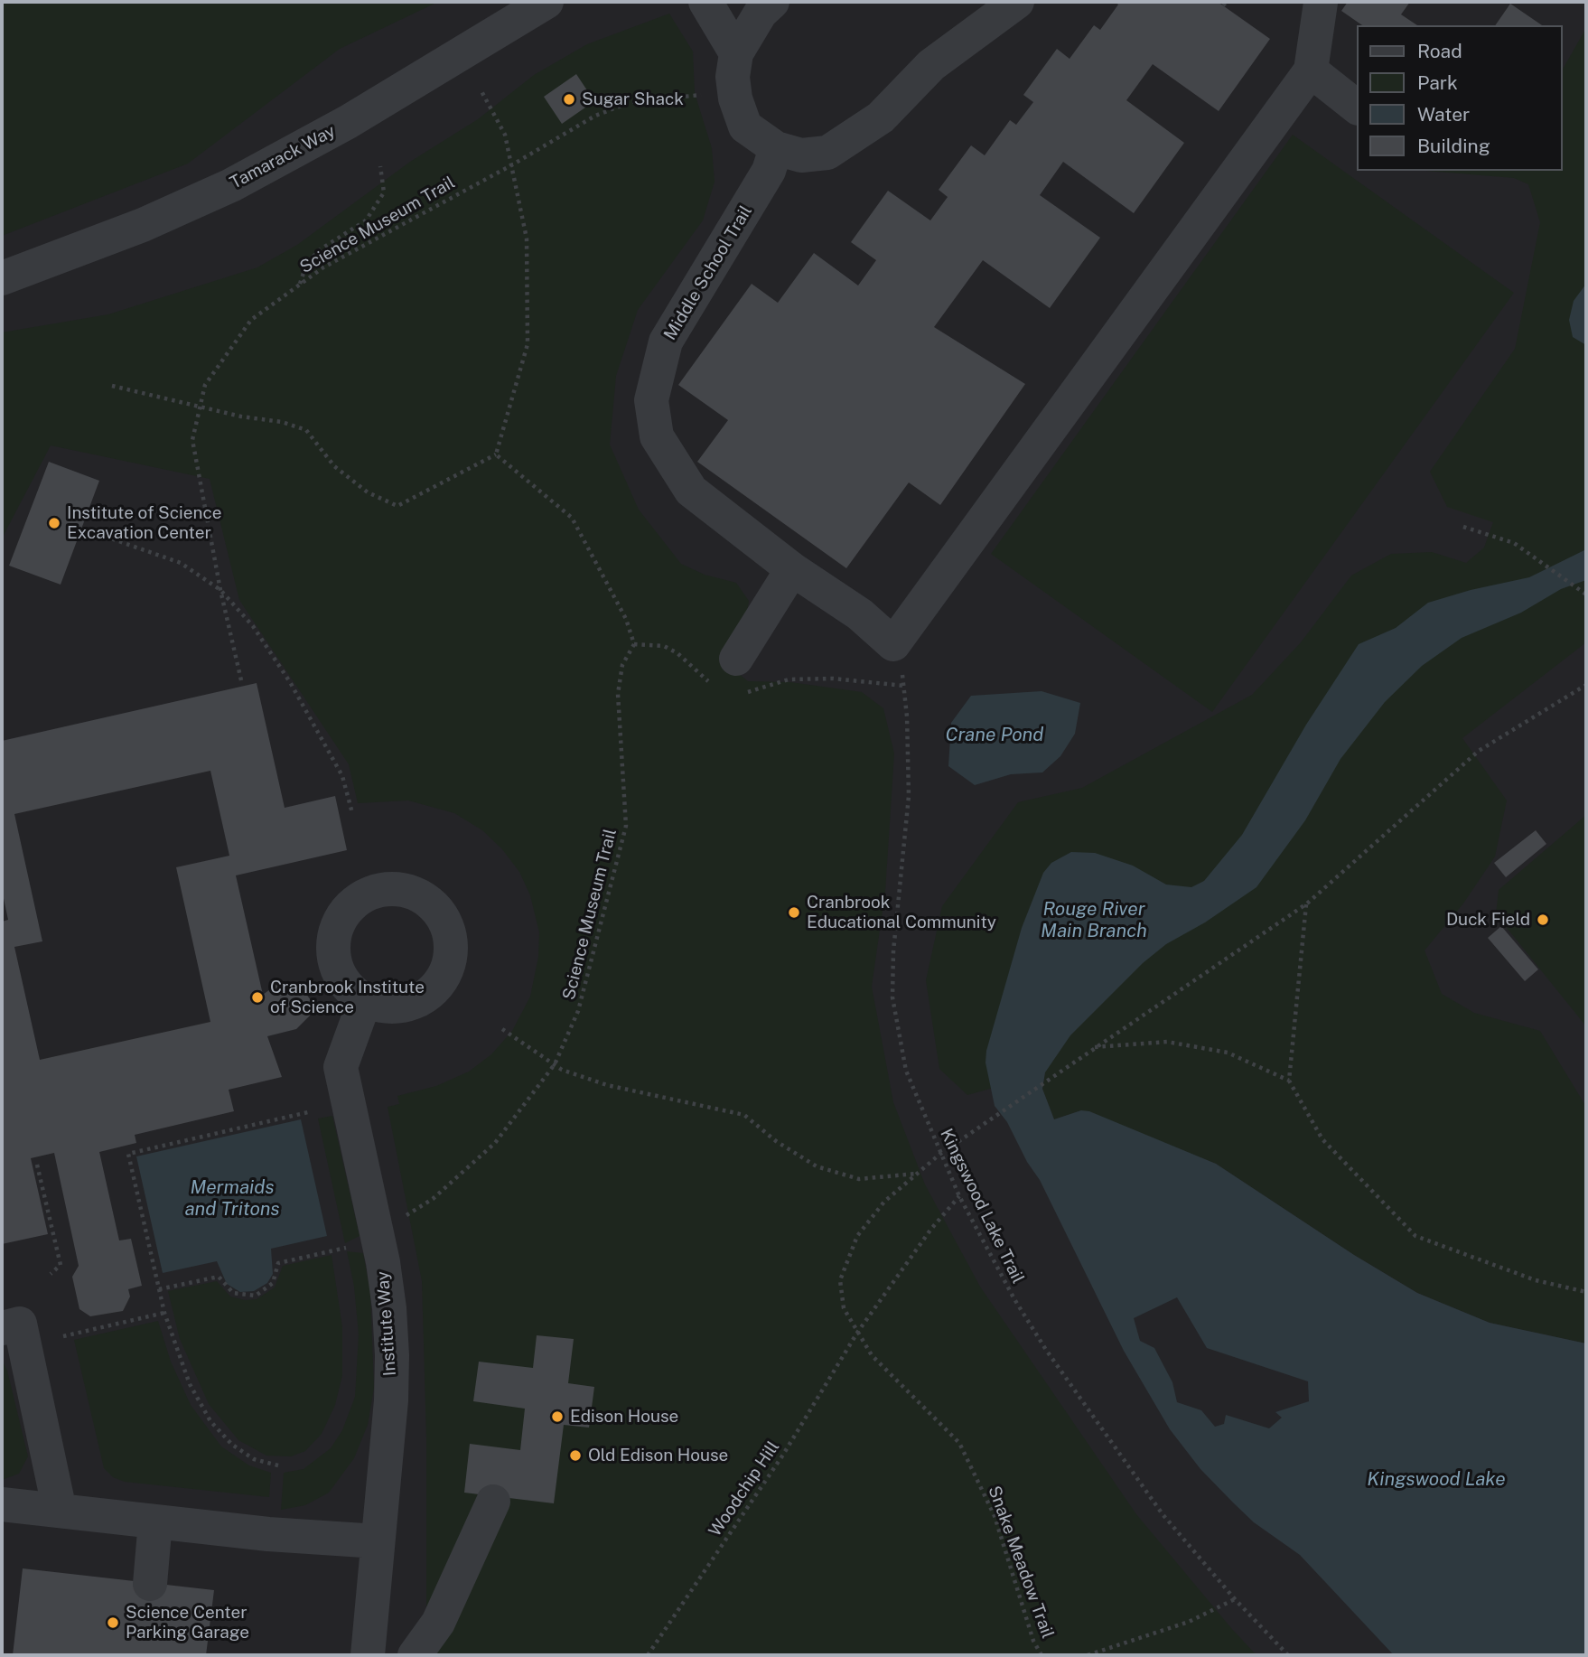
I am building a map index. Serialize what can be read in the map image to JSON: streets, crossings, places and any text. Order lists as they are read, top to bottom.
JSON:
{
  "streets": {
    "street": ["Tamarack Way", "Middle School Trail", "Institute Way"],
    "path": [
      "Science Museum Trail",
      "Kingswood Lake Trail",
      "Woodchip Hill",
      "Snake Meadow Trail"
    ]
  },
  "crossings": [
    ["Middle School Trail", "Kingswood Lake Trail"],
    ["Kingswood Lake Trail", "Woodchip Hill"],
    ["Woodchip Hill", "Snake Meadow Trail"]
  ],
  "water": [
    "Crane Pond",
    "Rouge River Main Branch",
    "Mermaids and Tritons",
    "Kingswood Lake"
  ],
  "places": [
    "Sugar Shack",
    "Institute of Science Excavation Center",
    "Cranbrook Educational Community",
    "Duck Field",
    "Cranbrook Institute of Science",
    "Edison House",
    "Old Edison House",
    "Science Center Parking Garage"
  ],
  "legend": [
    "Road",
    "Park",
    "Water",
    "Building"
  ]
}
